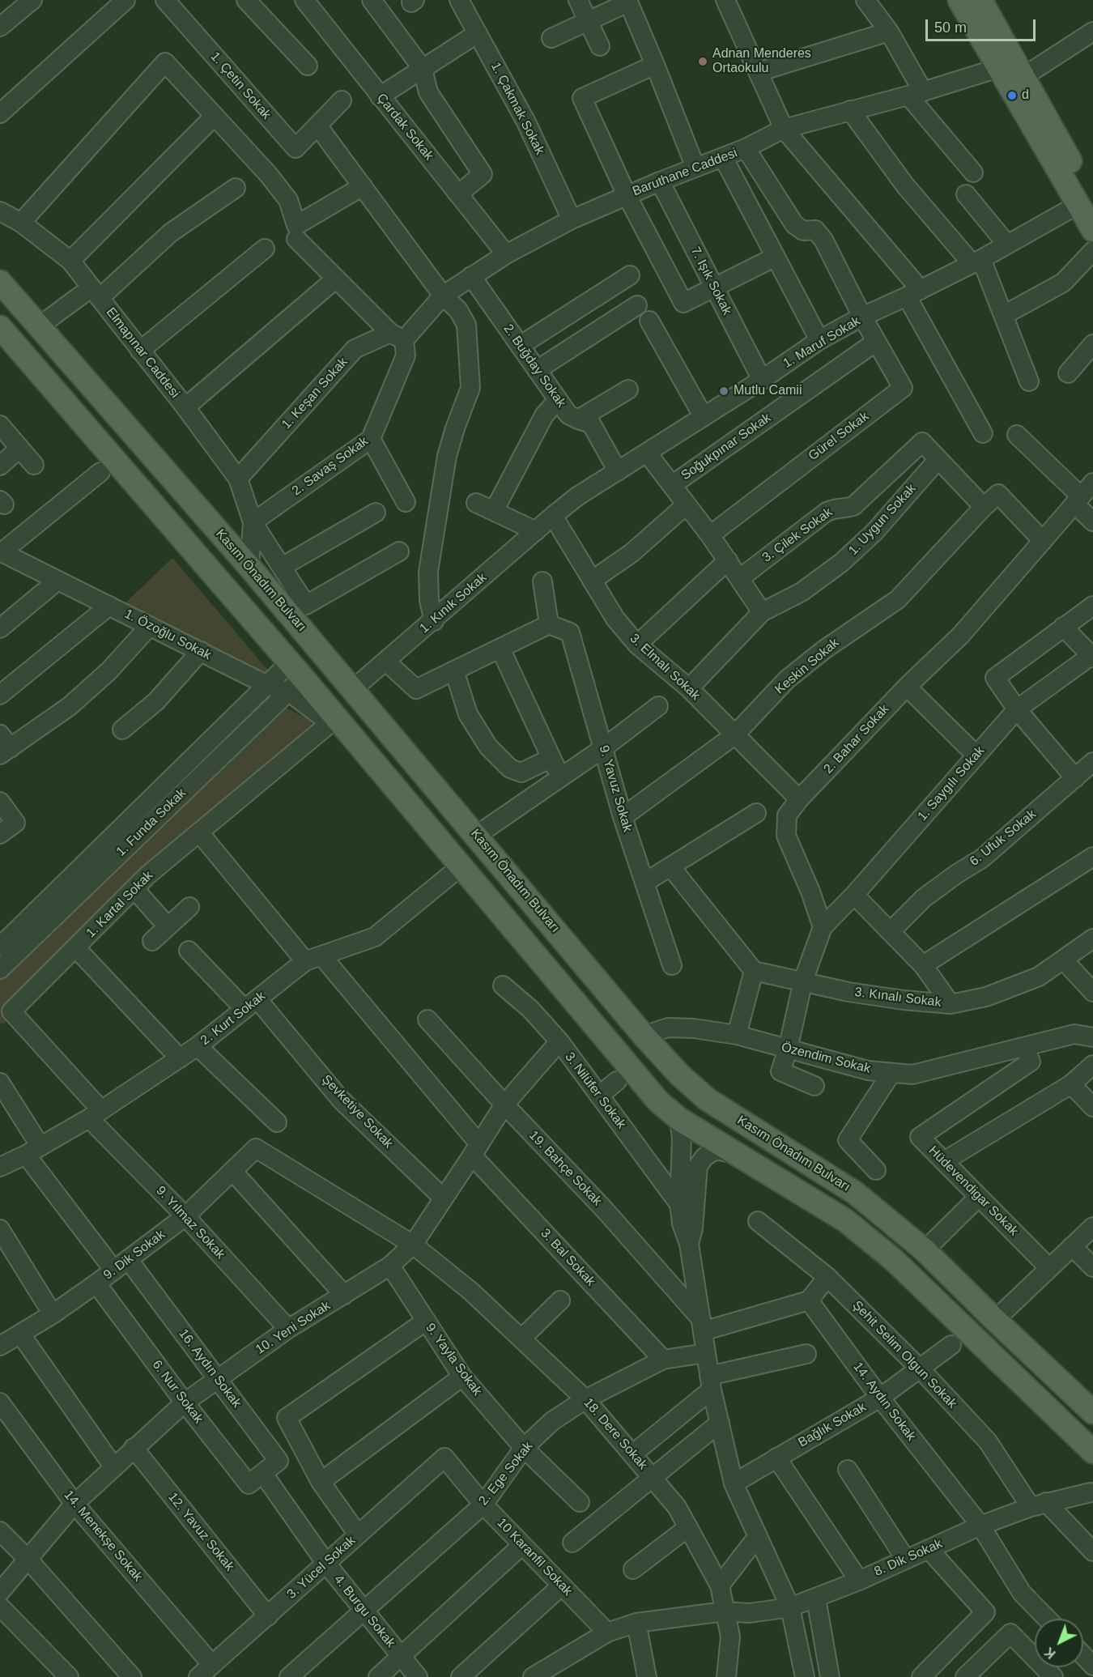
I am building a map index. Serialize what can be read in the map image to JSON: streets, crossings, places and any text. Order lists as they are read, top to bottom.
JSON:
{
  "streets": {
    "main road": ["Kasım Önadım Bulvarı"],
    "street": [
      "1. Çetin Sokak",
      "1. Çakmak Sokak",
      "Çardak Sokak",
      "Baruthane Caddesi",
      "7. Işık Sokak",
      "1. Maruf Sokak",
      "Elmapınar Caddesi",
      "2. Buğday Sokak",
      "1. Keşan Sokak",
      "Gürel Sokak",
      "Soğukpınar Sokak",
      "2. Savaş Sokak",
      "1. Uygun Sokak",
      "3. Çilek Sokak",
      "1. Kınık Sokak",
      "1. Özoğlu Sokak",
      "Keskin Sokak",
      "3. Elmalı Sokak",
      "2. Bahar Sokak",
      "1. Saygılı Sokak",
      "9. Yavuz Sokak",
      "1. Funda Sokak",
      "6. Ufuk Sokak",
      "1. Kartal Sokak",
      "3. Kınalı Sokak",
      "2. Kurt Sokak",
      "Özendim Sokak",
      "3. Nilüfer Sokak",
      "Şevketiye Sokak",
      "19. Bahçe Sokak",
      "Hüdevendigar Sokak",
      "9. Yılmaz Sokak",
      "9. Dik Sokak",
      "3. Bal Sokak",
      "10. Yeni Sokak",
      "Şehit Selim Olgun Sokak",
      "9. Yayla Sokak",
      "16. Aydın Sokak",
      "6. Nur Sokak",
      "14. Aydın Sokak",
      "Bağlık Sokak",
      "18. Dere Sokak",
      "2. Ege Sokak",
      "12. Yavuz Sokak",
      "14. Menekşe Sokak",
      "10 Karanfil Sokak",
      "8. Dik Sokak",
      "3. Yücel Sokak",
      "4. Burgu Sokak"
    ]
  },
  "crossings": [
    ["1. Çakmak Sokak", "Baruthane Caddesi"],
    ["Çardak Sokak", "Baruthane Caddesi"],
    ["Baruthane Caddesi", "7. Işık Sokak"],
    ["Baruthane Caddesi", "2. Buğday Sokak"],
    ["Baruthane Caddesi", "1. Keşan Sokak"],
    ["Baruthane Caddesi", "Gürel Sokak"],
    ["Baruthane Caddesi", "2. Savaş Sokak"],
    ["7. Işık Sokak", "1. Maruf Sokak"],
    ["1. Maruf Sokak", "2. Buğday Sokak"],
    ["1. Maruf Sokak", "Gürel Sokak"],
    ["1. Maruf Sokak", "1. Kınık Sokak"],
    ["1. Maruf Sokak", "3. Elmalı Sokak"],
    ["Elmapınar Caddesi", "1. Keşan Sokak"],
    ["Elmapınar Caddesi", "2. Savaş Sokak"],
    ["Elmapınar Caddesi", "Kasım Önadım Bulvarı"],
    ["1. Keşan Sokak", "2. Savaş Sokak"],
    ["Gürel Sokak", "Soğukpınar Sokak"],
    ["1. Uygun Sokak", "3. Çilek Sokak"],
    ["1. Uygun Sokak", "3. Elmalı Sokak"],
    ["Kasım Önadım Bulvarı", "1. Kınık Sokak"],
    ["Kasım Önadım Bulvarı", "Özendim Sokak"],
    ["1. Kınık Sokak", "3. Elmalı Sokak"],
    ["1. Özoğlu Sokak", "1. Funda Sokak"],
    ["Keskin Sokak", "3. Elmalı Sokak"],
    ["Keskin Sokak", "2. Bahar Sokak"],
    ["Keskin Sokak", "9. Yavuz Sokak"],
    ["3. Elmalı Sokak", "2. Bahar Sokak"],
    ["2. Bahar Sokak", "1. Saygılı Sokak"],
    ["1. Kartal Sokak", "2. Kurt Sokak"],
    ["1. Kartal Sokak", "9. Yılmaz Sokak"],
    ["1. Kartal Sokak", "3. Bal Sokak"],
    ["2. Kurt Sokak", "Şevketiye Sokak"],
    ["2. Kurt Sokak", "9. Yılmaz Sokak"],
    ["2. Kurt Sokak", "3. Bal Sokak"],
    ["Özendim Sokak", "Hüdevendigar Sokak"],
    ["3. Nilüfer Sokak", "10. Yeni Sokak"],
    ["Şevketiye Sokak", "10. Yeni Sokak"],
    ["19. Bahçe Sokak", "10. Yeni Sokak"],
    ["9. Yılmaz Sokak", "9. Dik Sokak"],
    ["9. Yılmaz Sokak", "10. Yeni Sokak"],
    ["9. Dik Sokak", "16. Aydın Sokak"],
    ["9. Dik Sokak", "6. Nur Sokak"],
    ["9. Dik Sokak", "18. Dere Sokak"],
    ["3. Bal Sokak", "10. Yeni Sokak"],
    ["3. Bal Sokak", "2. Ege Sokak"],
    ["10. Yeni Sokak", "9. Yayla Sokak"],
    ["10. Yeni Sokak", "16. Aydın Sokak"],
    ["10. Yeni Sokak", "6. Nur Sokak"],
    ["10. Yeni Sokak", "18. Dere Sokak"],
    ["10. Yeni Sokak", "12. Yavuz Sokak"],
    ["10. Yeni Sokak", "14. Menekşe Sokak"],
    ["Şehit Selim Olgun Sokak", "Bağlık Sokak"],
    ["Şehit Selim Olgun Sokak", "8. Dik Sokak"],
    ["9. Yayla Sokak", "2. Ege Sokak"],
    ["16. Aydın Sokak", "6. Nur Sokak"],
    ["16. Aydın Sokak", "4. Burgu Sokak"],
    ["6. Nur Sokak", "4. Burgu Sokak"],
    ["14. Aydın Sokak", "Bağlık Sokak"],
    ["14. Aydın Sokak", "8. Dik Sokak"],
    ["18. Dere Sokak", "2. Ege Sokak"],
    ["18. Dere Sokak", "8. Dik Sokak"],
    ["2. Ege Sokak", "10 Karanfil Sokak"],
    ["2. Ege Sokak", "4. Burgu Sokak"],
    ["12. Yavuz Sokak", "3. Yücel Sokak"],
    ["14. Menekşe Sokak", "3. Yücel Sokak"],
    ["10 Karanfil Sokak", "8. Dik Sokak"],
    ["10 Karanfil Sokak", "3. Yücel Sokak"],
    ["3. Yücel Sokak", "4. Burgu Sokak"]
  ],
  "places": ["Adnan Menderes Ortaokulu", "d", "Mutlu Camii"],
  "scale_bar": "50 m",
  "north": "bottom left"
}
